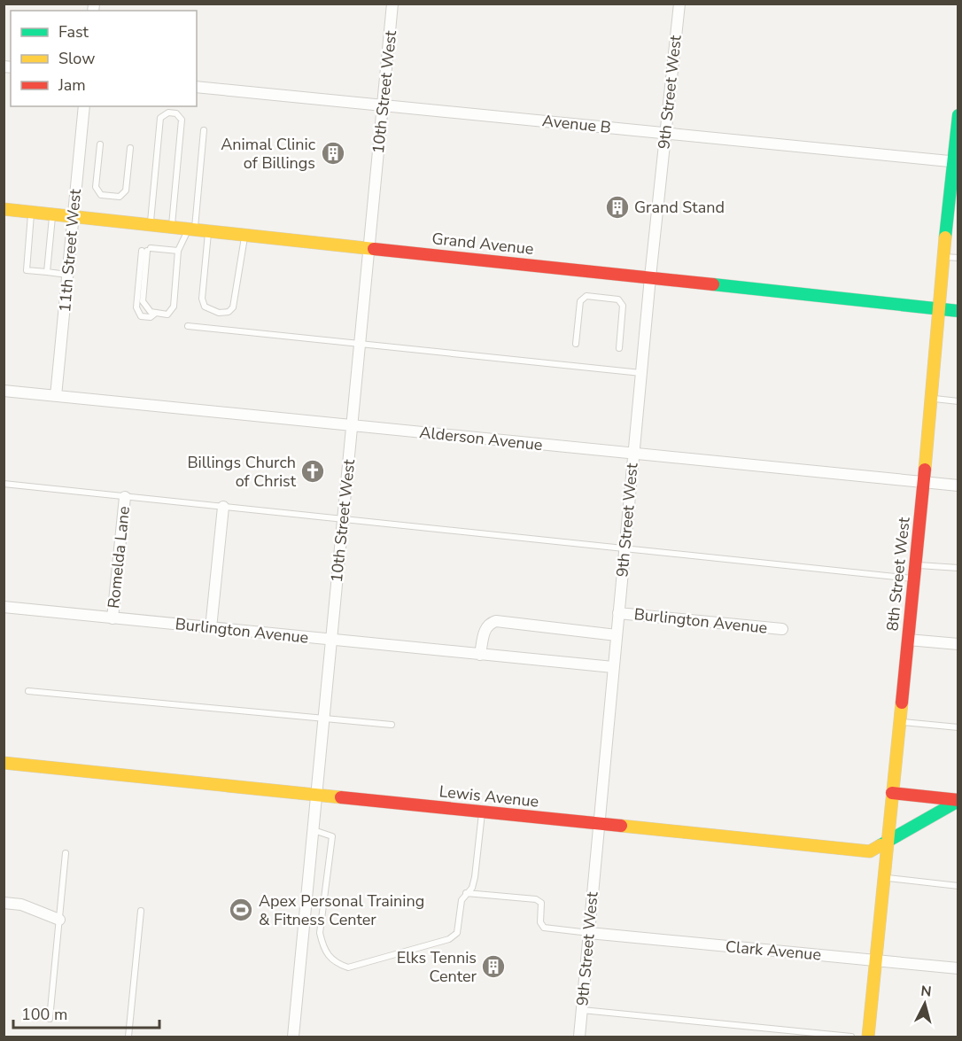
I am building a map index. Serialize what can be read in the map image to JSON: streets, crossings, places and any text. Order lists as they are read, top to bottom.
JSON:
{
  "streets": {
    "street": [
      "10th Street West",
      "9th Street West",
      "Avenue B",
      "Grand Avenue",
      "11th Street West",
      "Alderson Avenue",
      "Romelda Lane",
      "8th Street West",
      "Burlington Avenue",
      "Lewis Avenue",
      "Clark Avenue"
    ]
  },
  "crossings": [
    ["10th Street West", "Avenue B"],
    ["10th Street West", "Grand Avenue"],
    ["10th Street West", "Alderson Avenue"],
    ["10th Street West", "Burlington Avenue"],
    ["10th Street West", "Lewis Avenue"],
    ["9th Street West", "Avenue B"],
    ["9th Street West", "Grand Avenue"],
    ["9th Street West", "Alderson Avenue"],
    ["9th Street West", "Burlington Avenue"],
    ["9th Street West", "Lewis Avenue"],
    ["9th Street West", "Clark Avenue"],
    ["Avenue B", "8th Street West"],
    ["Grand Avenue", "11th Street West"],
    ["Grand Avenue", "8th Street West"],
    ["11th Street West", "Alderson Avenue"],
    ["Alderson Avenue", "8th Street West"],
    ["Romelda Lane", "Burlington Avenue"],
    ["8th Street West", "Lewis Avenue"],
    ["8th Street West", "Clark Avenue"]
  ],
  "places": {
    "building": ["Animal Clinic of Billings", "Grand Stand", "Elks Tennis Center"],
    "church": ["Billings Church of Christ"],
    "sports": ["Apex Personal Training & Fitness Center"]
  },
  "legend": ["Fast", "Slow", "Jam"],
  "scale_bar": "100 m",
  "north": "top"
}
